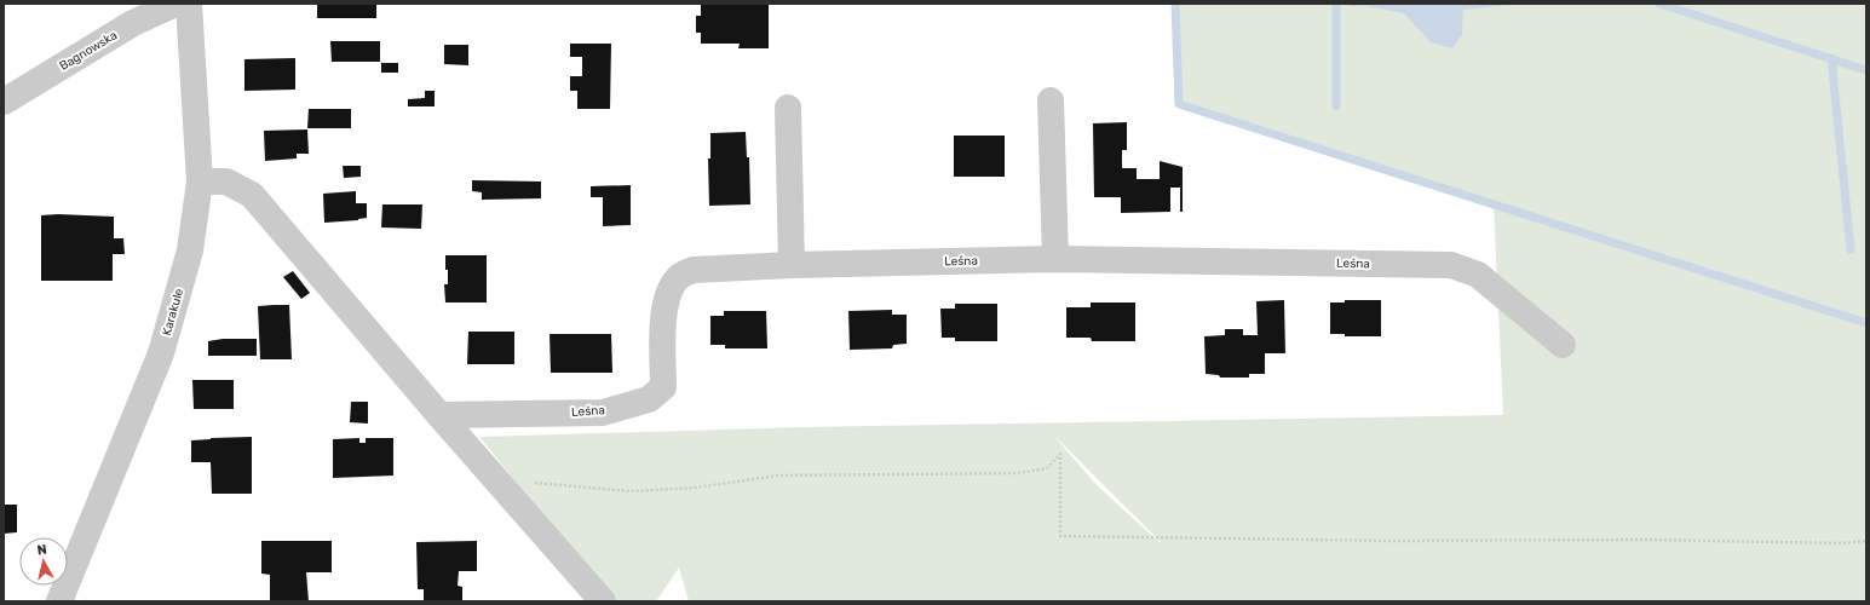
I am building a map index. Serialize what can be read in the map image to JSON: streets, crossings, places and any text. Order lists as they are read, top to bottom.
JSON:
{
  "streets": {
    "street": ["Bagnowska", "Leśna", "Karakule"]
  },
  "north": "top"
}
